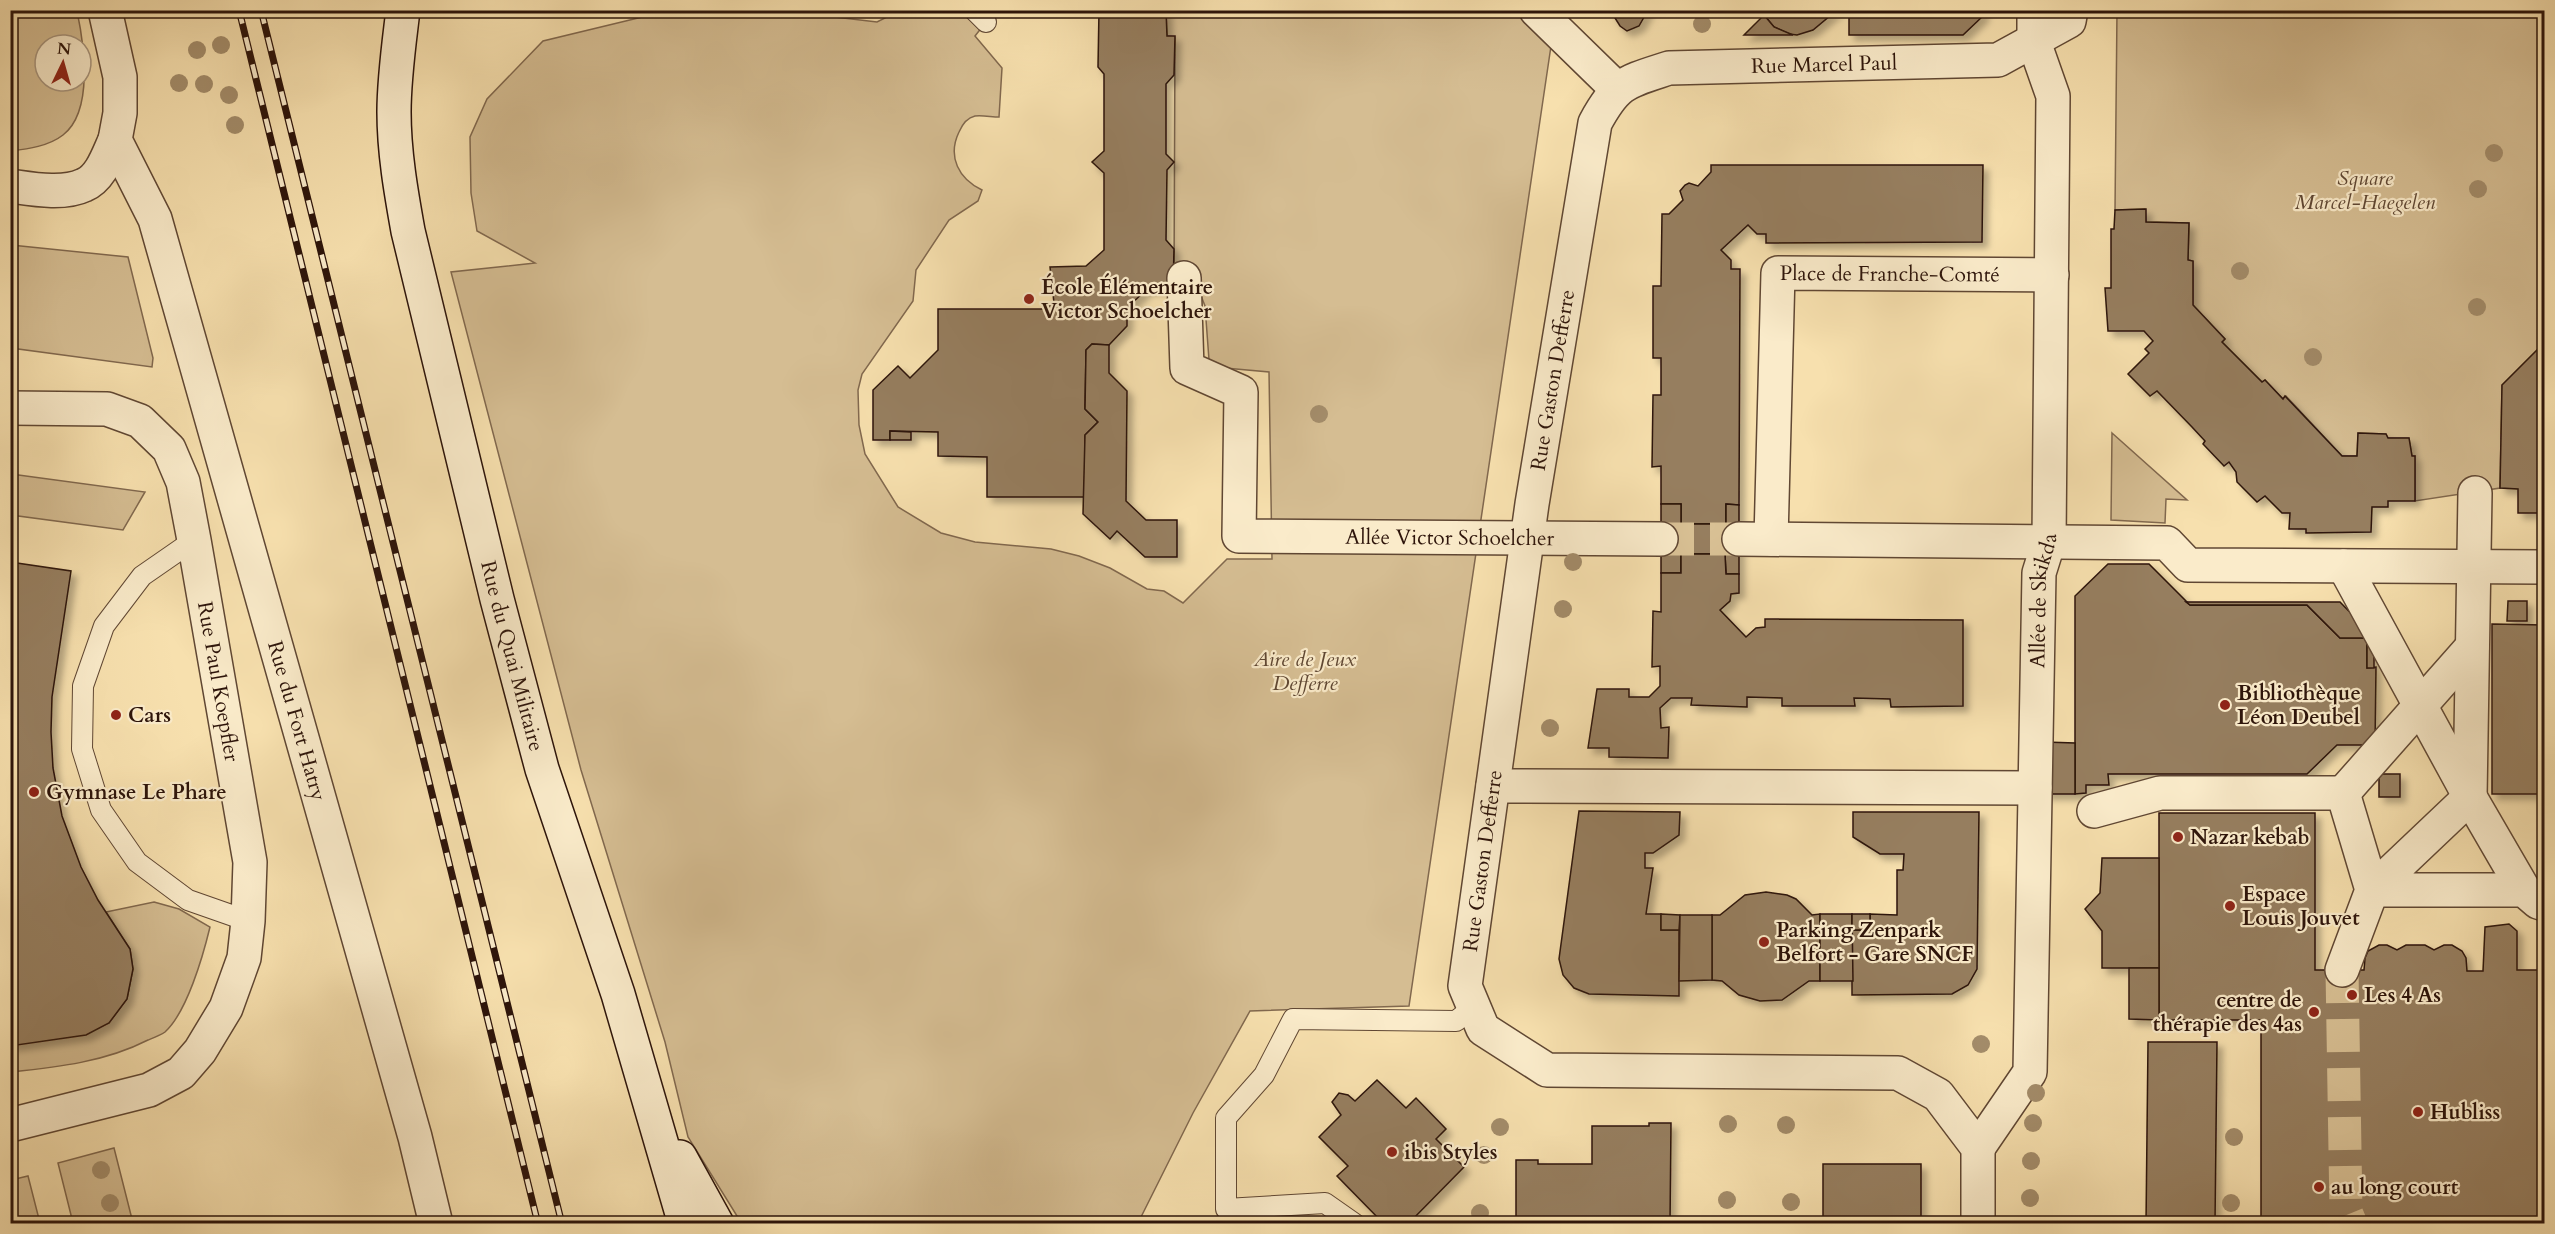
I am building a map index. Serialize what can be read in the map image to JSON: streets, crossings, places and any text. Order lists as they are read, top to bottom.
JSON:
{
  "streets": {
    "street": [
      "Rue Marcel Paul",
      "Place de Franche-Comté",
      "Rue Gaston Defferre",
      "Allée Victor Schoelcher",
      "Allée de Skikda",
      "Rue du Quai Militaire",
      "Rue Paul Koepfler",
      "Rue du Fort Hatry"
    ]
  },
  "crossings": [
    ["Rue Marcel Paul", "Rue Gaston Defferre"],
    ["Rue Marcel Paul", "Allée de Skikda"],
    ["Place de Franche-Comté", "Allée de Skikda"],
    ["Rue Gaston Defferre", "Allée Victor Schoelcher"],
    ["Rue Gaston Defferre", "Allée de Skikda"]
  ],
  "parks": ["Square Marcel-Haegelen", "Aire de Jeux Defferre"],
  "places": [
    "École Élémentaire Victor Schoelcher",
    "Bibliothèque Léon Deubel",
    "Cars",
    "Gymnase Le Phare",
    "Nazar kebab",
    "Espace Louis Jouvet",
    "Parking Zenpark Belfort - Gare SNCF",
    "Les 4 As",
    "centre de thérapie des 4as",
    "Hubliss",
    "ibis Styles",
    "au long court"
  ],
  "north": "top"
}
